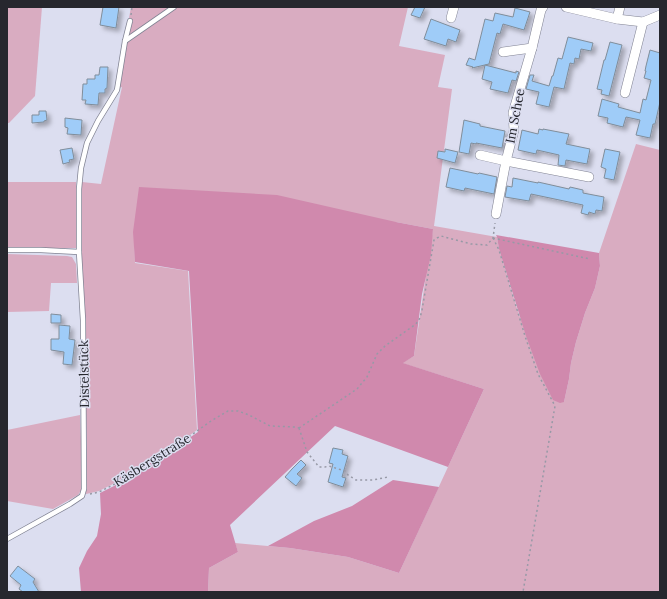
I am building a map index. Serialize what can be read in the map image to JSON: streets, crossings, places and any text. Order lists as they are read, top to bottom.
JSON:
{
  "streets": {
    "street": ["Im Schee"],
    "lane": ["Distelstück"],
    "path": ["Käsbergstraße"]
  },
  "crossings": [
    ["Distelstück", "Käsbergstraße"]
  ]
}
